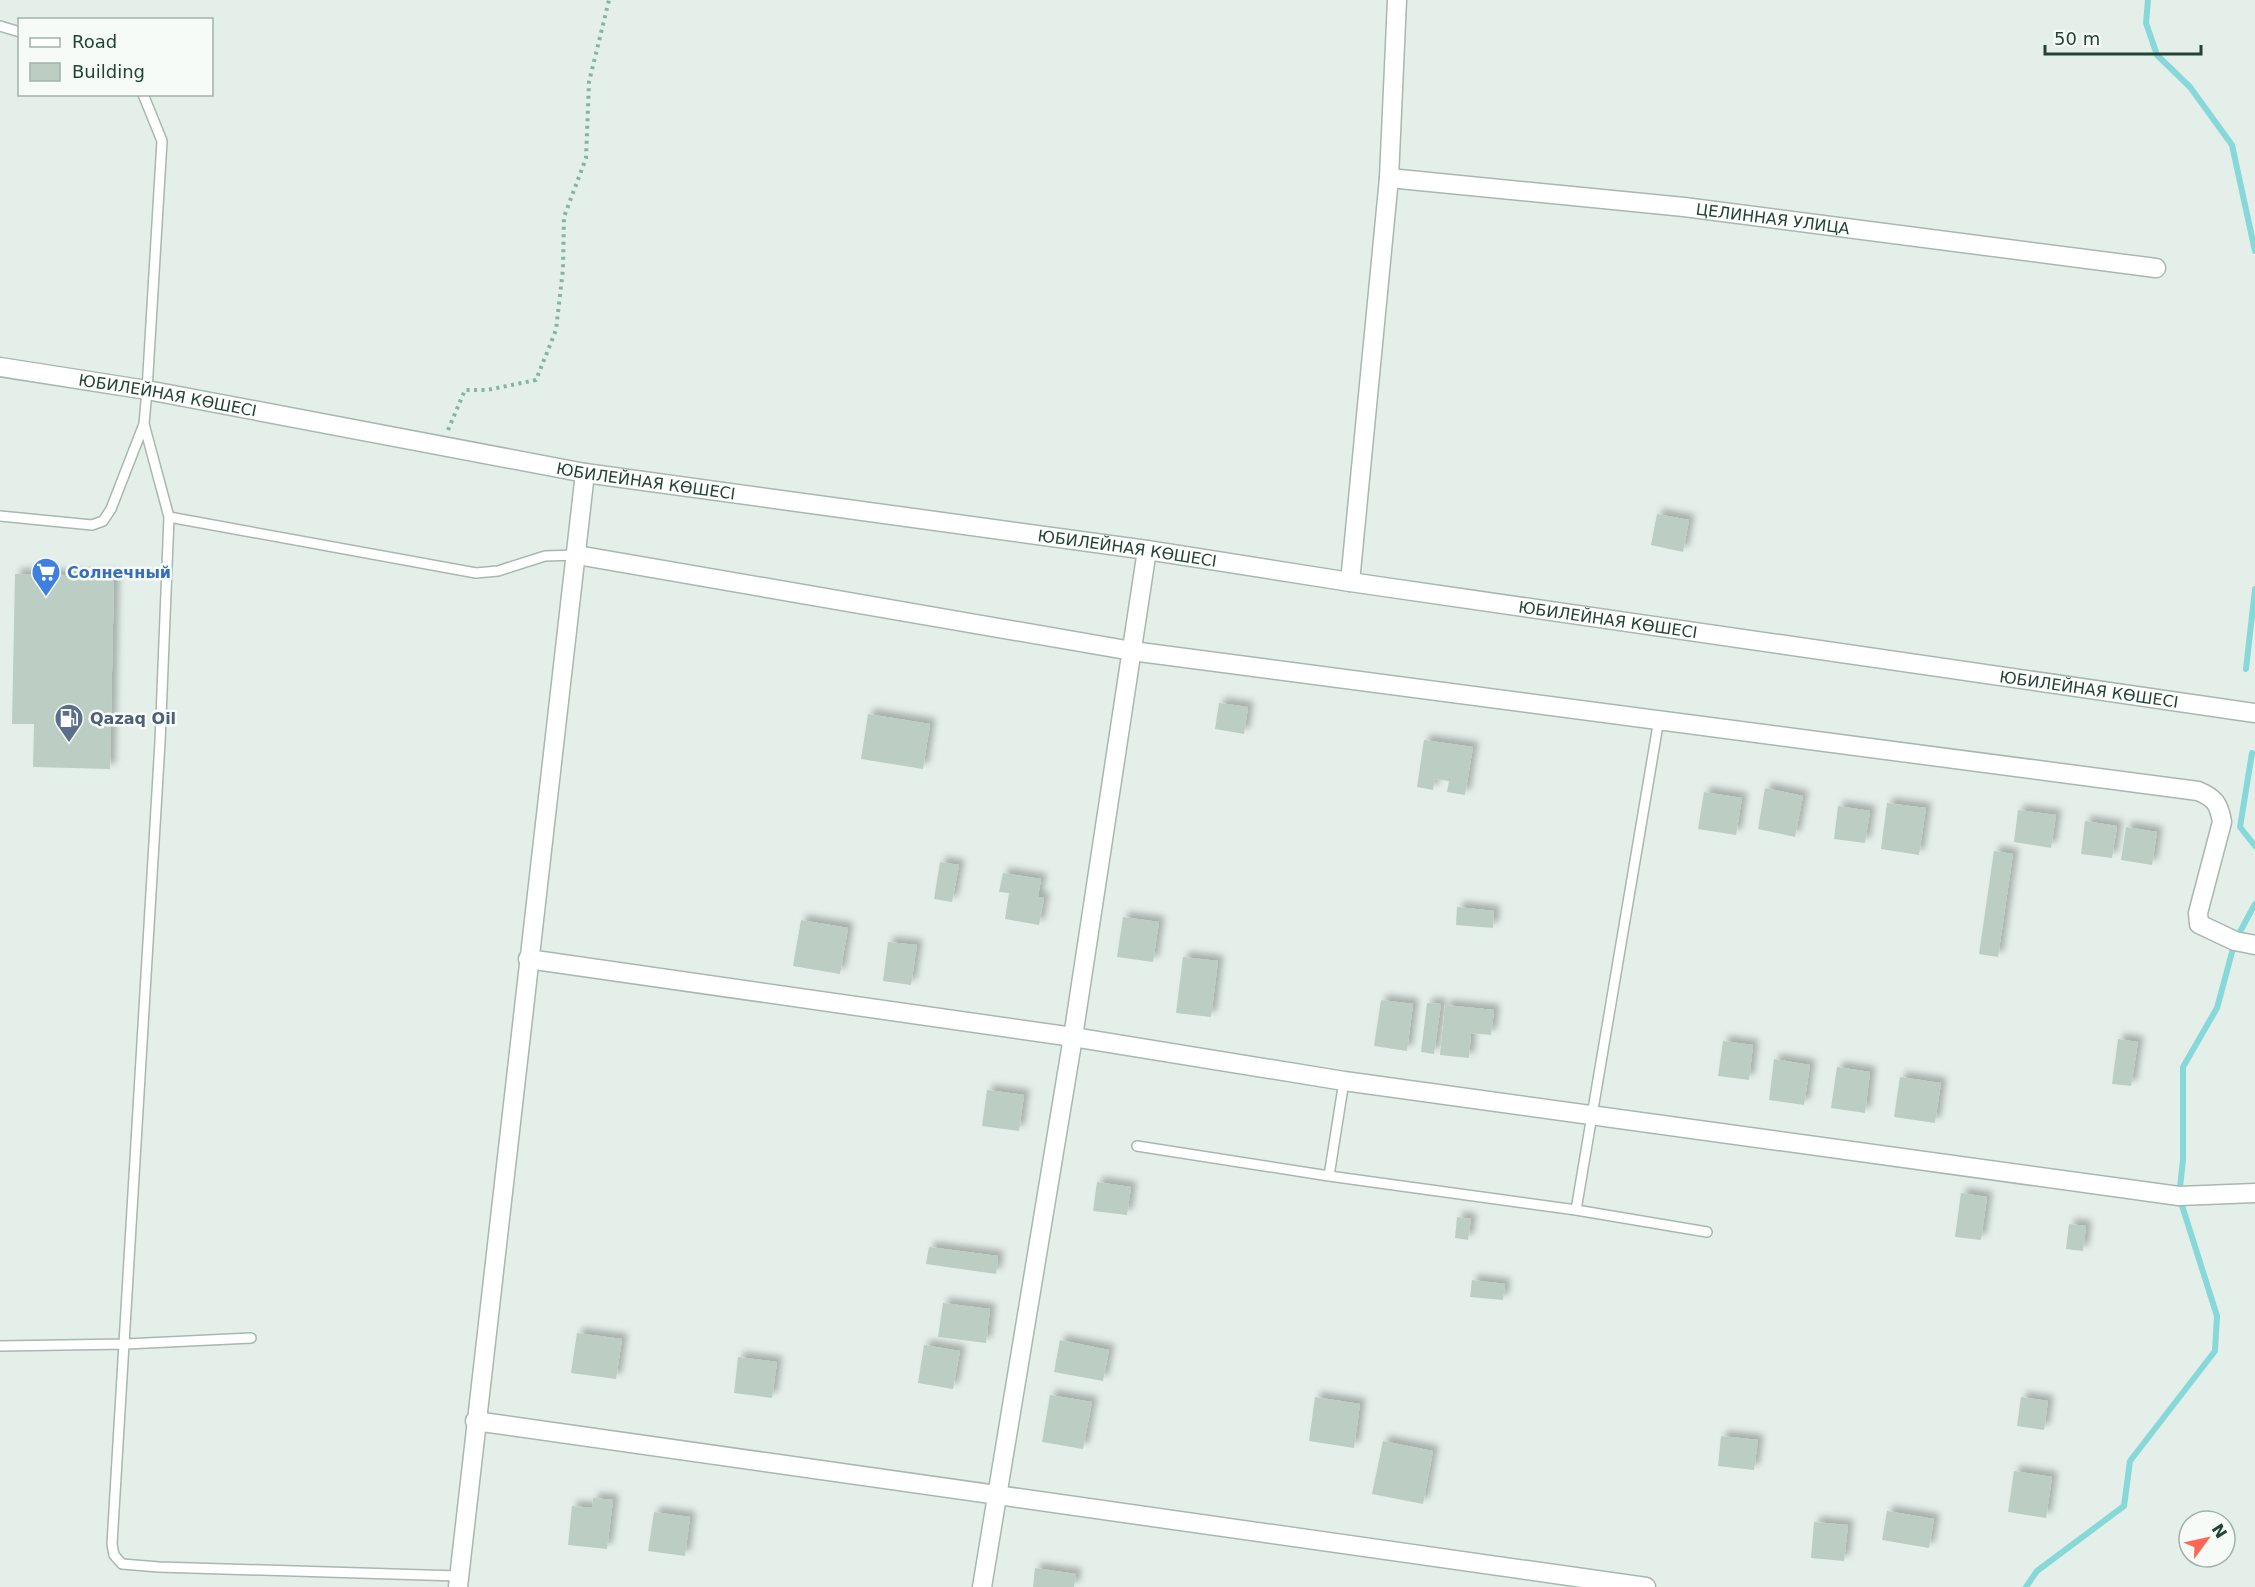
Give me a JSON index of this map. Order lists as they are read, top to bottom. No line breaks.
{"streets":{"street":["ЦЕЛИННАЯ УЛИЦА","ЮБИЛЕЙНАЯ КӨШЕСІ"]},"places":{"supermarket":["Солнечный"],"fuel station":["Qazaq Oil"]},"legend":["Road","Building"],"scale_bar":"50 m","north":"top right"}
